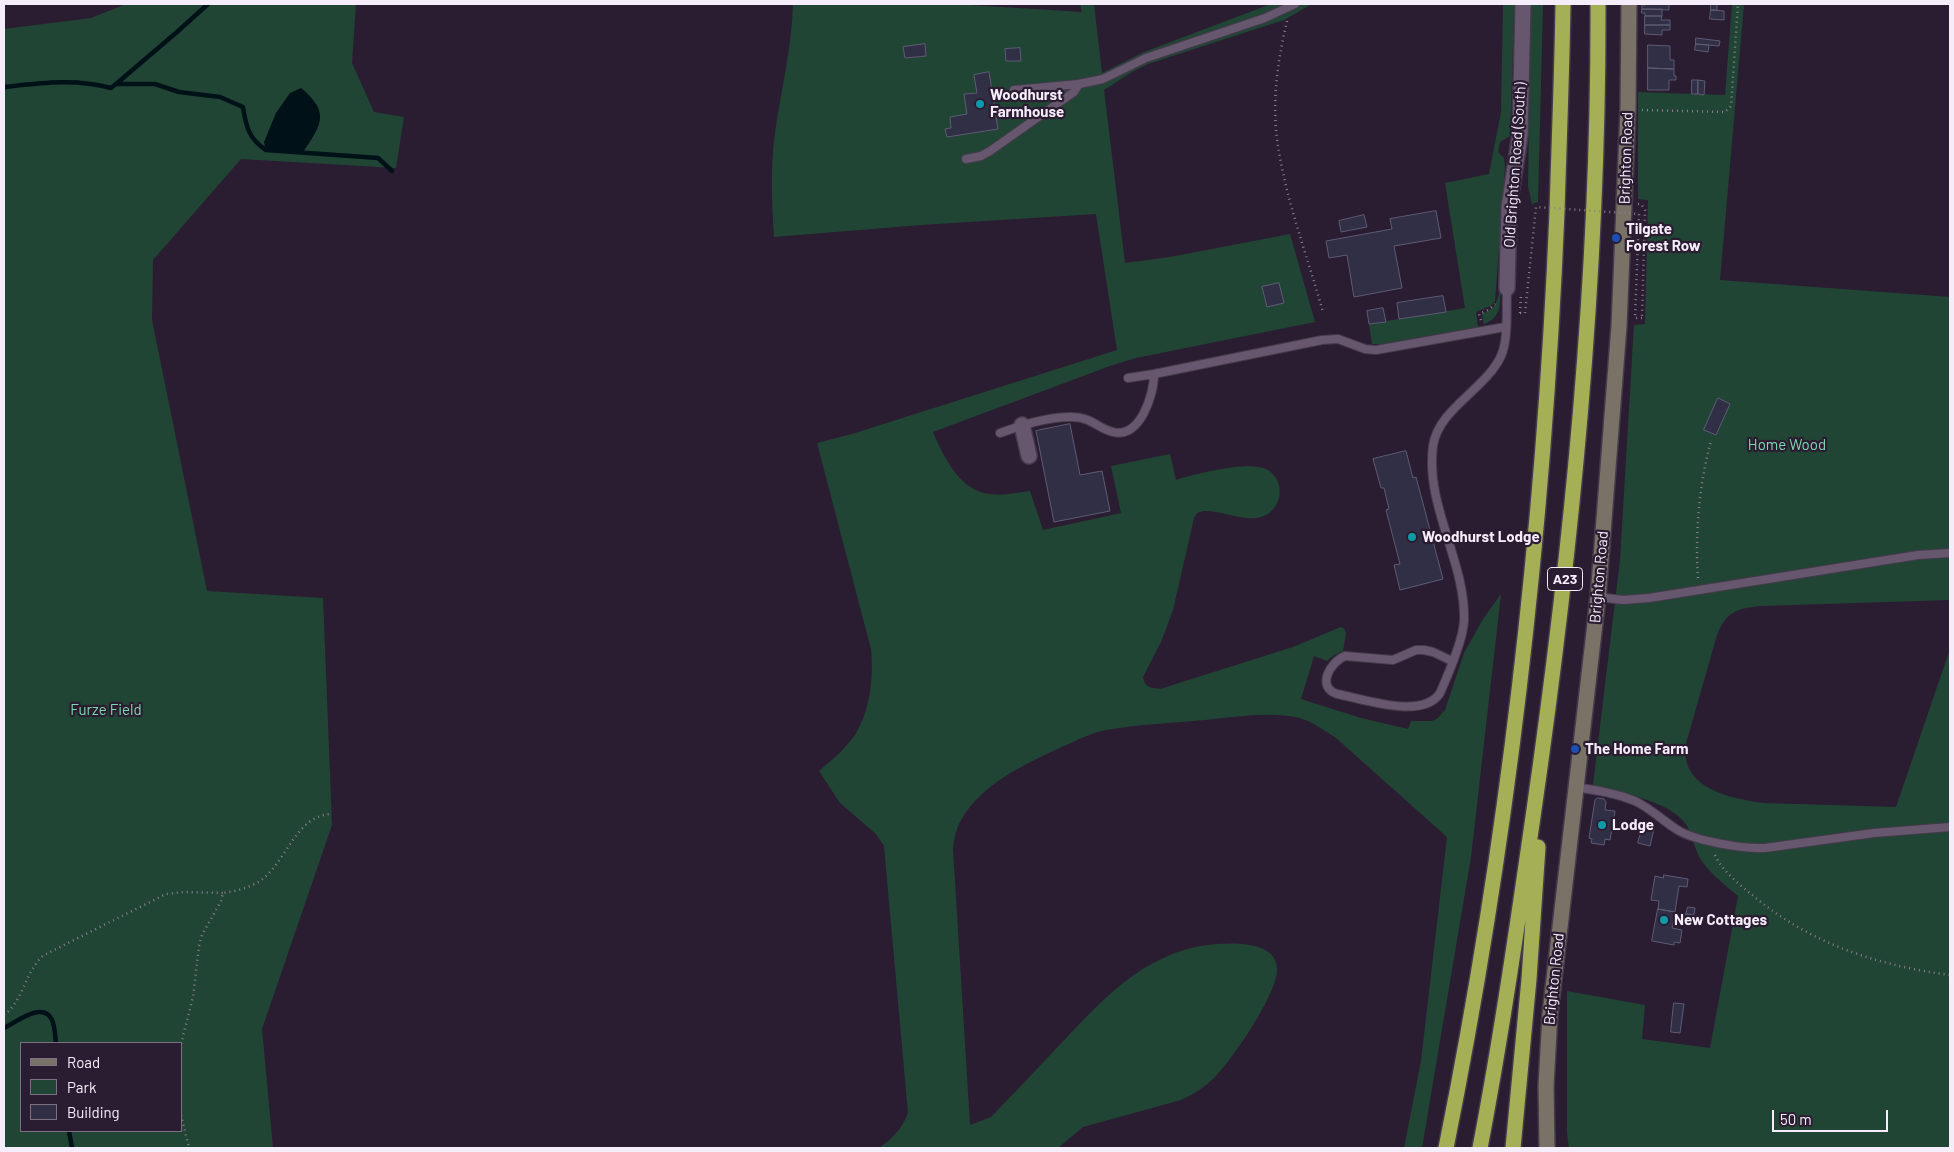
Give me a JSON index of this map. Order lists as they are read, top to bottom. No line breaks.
{"streets":{"highway":["A23"],"street":["Brighton Road","Old Brighton Road (South)"]},"parks":["Home Wood","Furze Field"],"places":["Woodhurst Farmhouse","Tilgate Forest Row","Woodhurst Lodge","The Home Farm","Lodge","New Cottages"],"legend":["Road","Park","Building"],"scale_bar":"50 m"}
